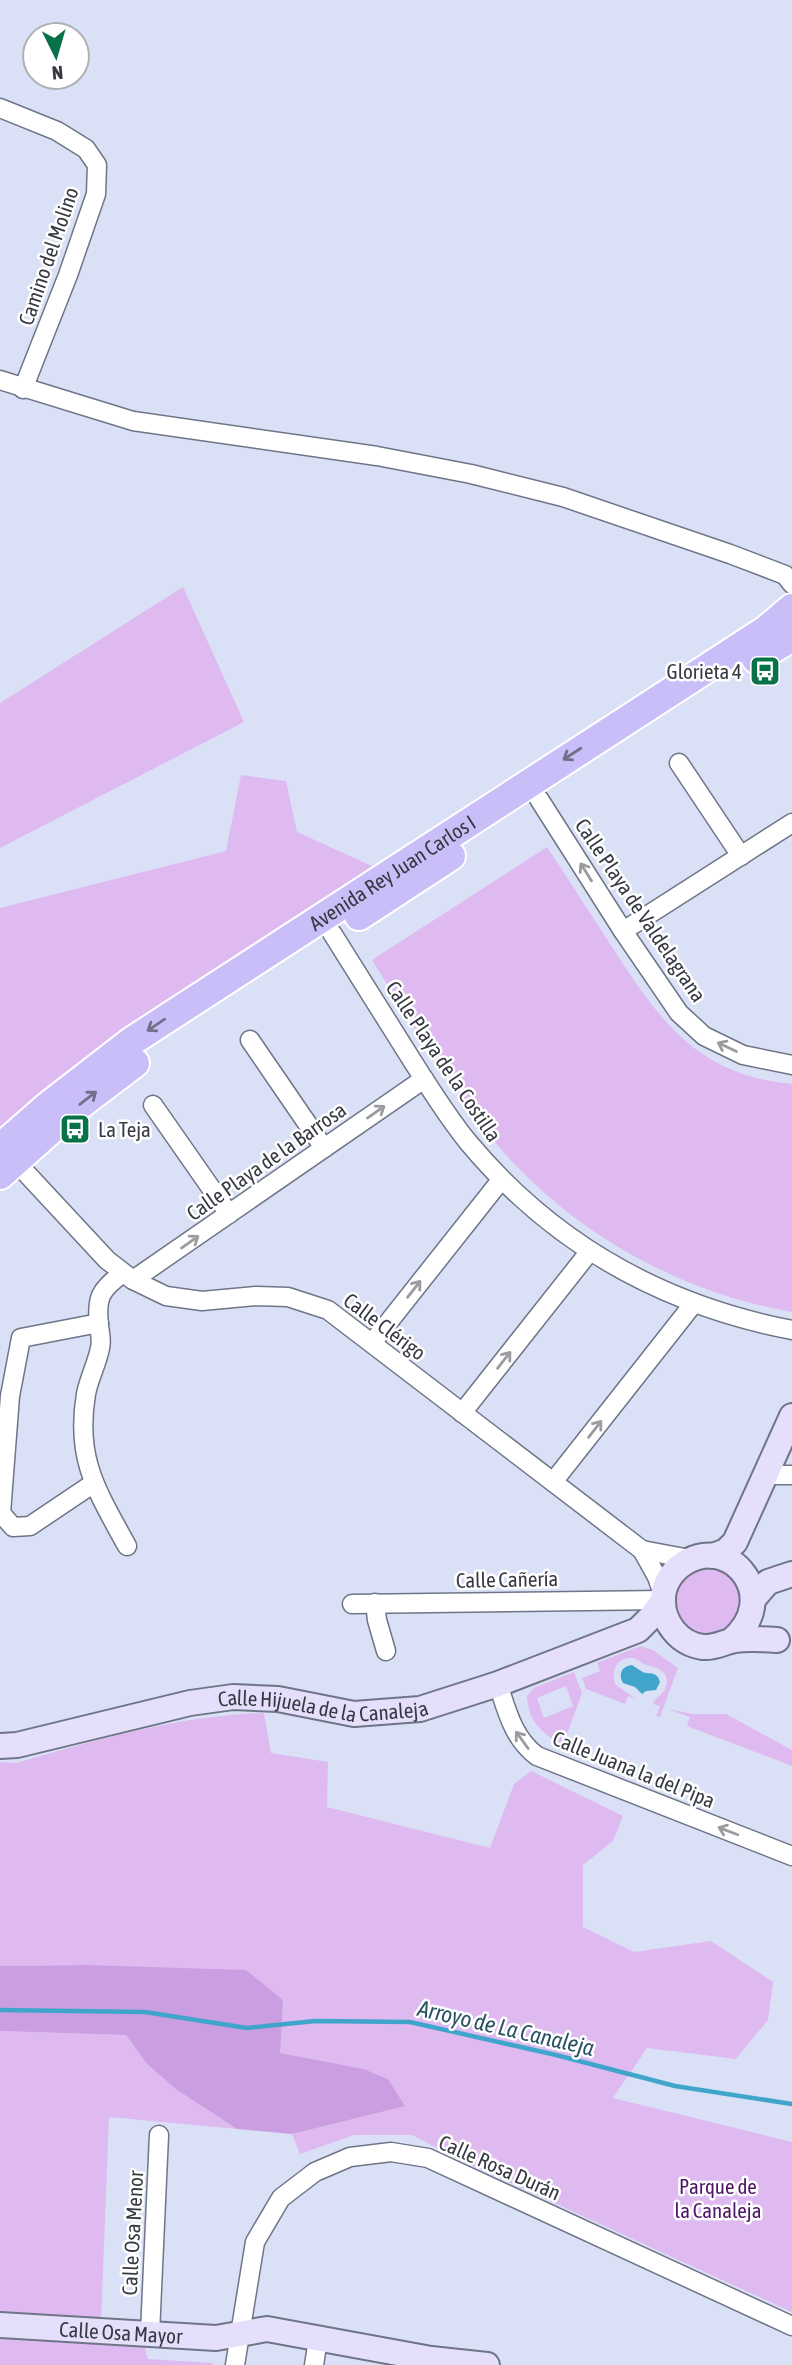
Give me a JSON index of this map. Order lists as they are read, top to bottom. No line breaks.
{"streets":{"main road":["Avenida Rey Juan Carlos I"],"street":["Camino del Molino","Calle Playa de Valdelagrana","Calle Playa de la Costilla","Calle Playa de la Barrosa","Calle Clérigo","Calle Cañería","Calle Hijuela de la Canaleja","Calle Juana la del Pipa","Calle Rosa Durán","Calle Osa Menor","Calle Osa Mayor"]},"crossings":[["Avenida Rey Juan Carlos I","Calle Playa de Valdelagrana"],["Avenida Rey Juan Carlos I","Calle Playa de la Costilla"],["Avenida Rey Juan Carlos I","Calle Clérigo"],["Calle Playa de la Costilla","Calle Playa de la Barrosa"],["Calle Playa de la Barrosa","Calle Clérigo"],["Calle Clérigo","Calle Cañería"],["Calle Clérigo","Calle Hijuela de la Canaleja"],["Calle Cañería","Calle Hijuela de la Canaleja"],["Calle Hijuela de la Canaleja","Calle Juana la del Pipa"],["Calle Rosa Durán","Calle Osa Mayor"],["Calle Osa Menor","Calle Osa Mayor"]],"one_way":["Calle Playa de Valdelagrana","Calle Juana la del Pipa"],"water":["Arroyo de La Canaleja"],"parks":["Parque de la Canaleja"],"places":{"bus stop":["Glorieta 4","La Teja"]},"north":"bottom"}
